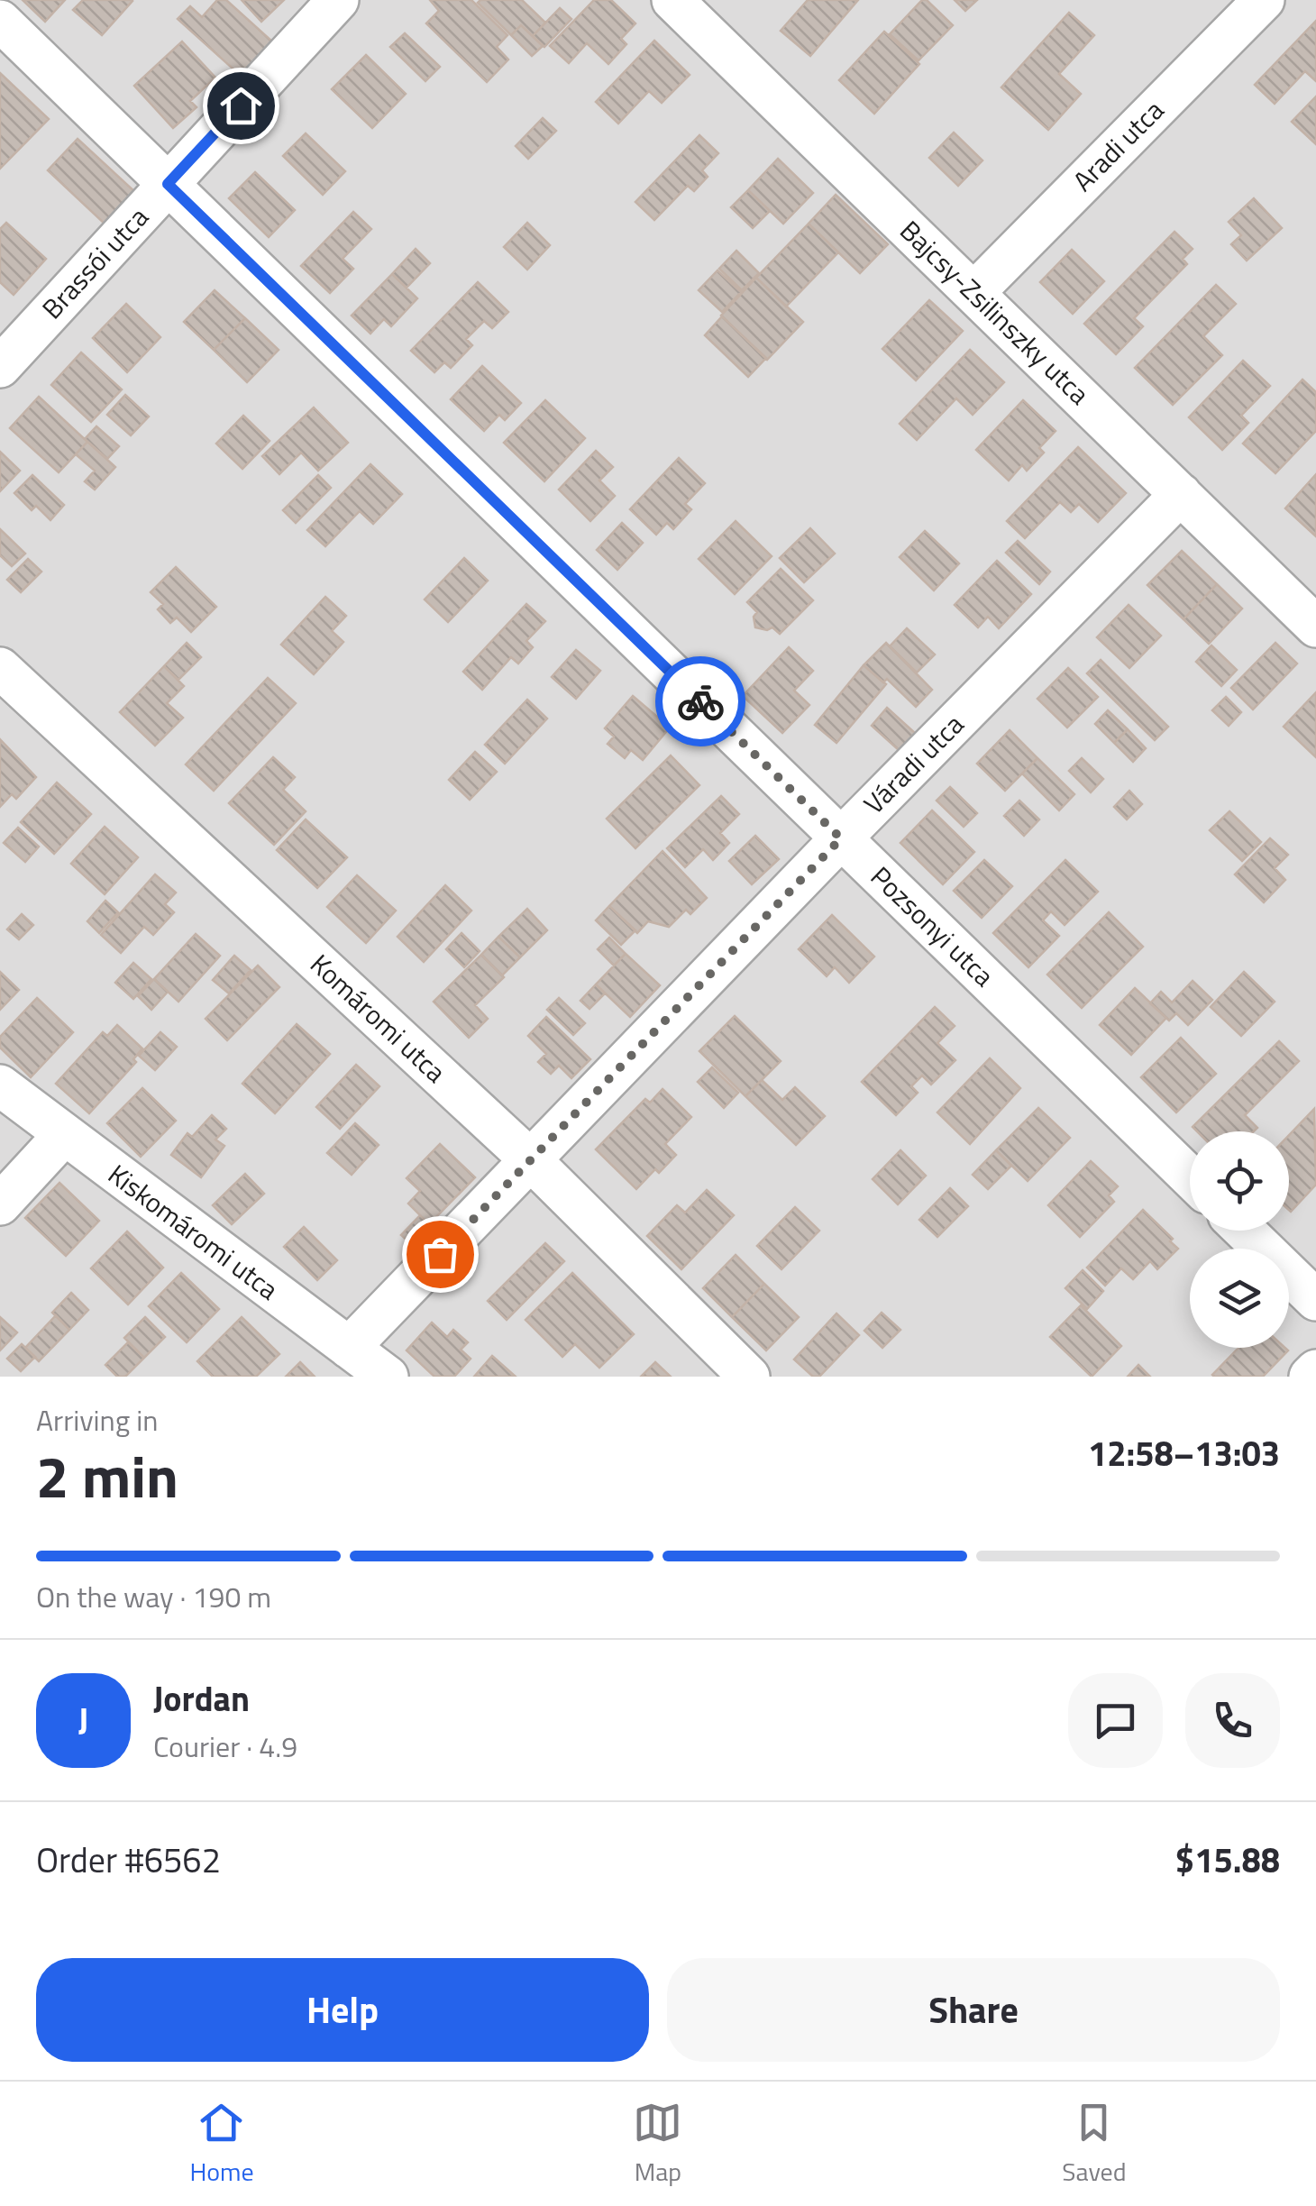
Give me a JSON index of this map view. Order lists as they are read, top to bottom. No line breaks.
{"streets":{"street":["Aradi utca","Brassói utca","Bajcsy-Zsilinszky utca","Váradi utca","Pozsonyi utca","Komáromi utca","Kiskomáromi utca"]},"crossings":[["Aradi utca","Bajcsy-Zsilinszky utca"],["Brassói utca","Pozsonyi utca"],["Bajcsy-Zsilinszky utca","Váradi utca"],["Váradi utca","Pozsonyi utca"],["Váradi utca","Komáromi utca"],["Váradi utca","Kiskomáromi utca"]],"page":{"heading":["2 min","Arriving in","12:58–13:03"],"panel":["Jordan","Courier · 4.9","Order #6562","$15.88"],"bar":"On the way · 190 m","round":"J","buttons":["Help","Share"],"tabs":["Home","Map","Saved"]}}
